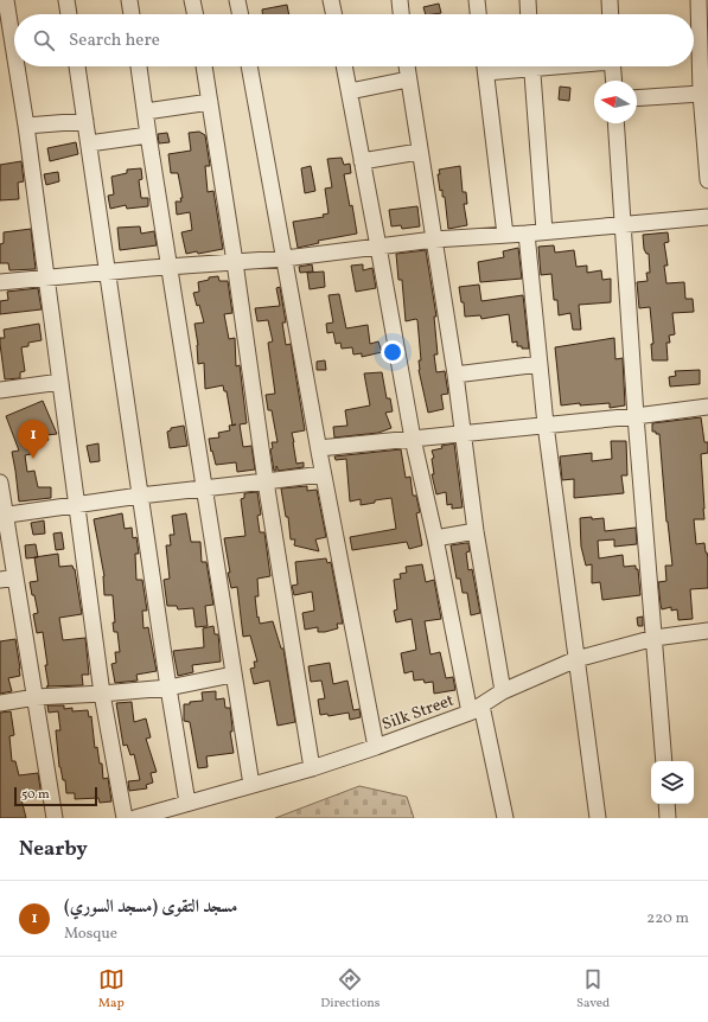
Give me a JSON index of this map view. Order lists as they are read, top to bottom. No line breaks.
{"streets":{"street":["Silk Street"]},"scale_bar":"50 m","north":"left","page":{"search":"Search here","pins":"1","scale":"50 m","heading":"Nearby","list":[{"mark":"1","name":"مسجد التقوى (مسجد السوري)","note":"Mosque","value":"220 m"}],"nav":["Map","Directions","Saved"]}}
